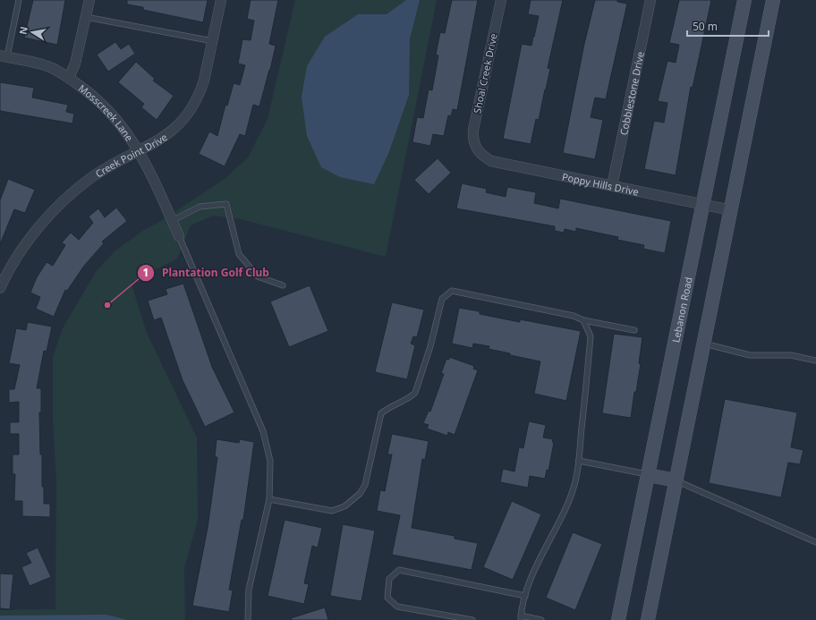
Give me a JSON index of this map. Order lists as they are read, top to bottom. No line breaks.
{"streets":{"main road":["Lebanon Road"],"street":["Shoal Creek Drive","Cobblestone Drive","Mosscreek Lane","Creek Point Drive","Poppy Hills Drive"]},"crossings":[["Shoal Creek Drive","Poppy Hills Drive"],["Cobblestone Drive","Poppy Hills Drive"],["Mosscreek Lane","Creek Point Drive"],["Poppy Hills Drive","Lebanon Road"]],"places":["Plantation Golf Club"],"scale_bar":"50 m","north":"left"}
